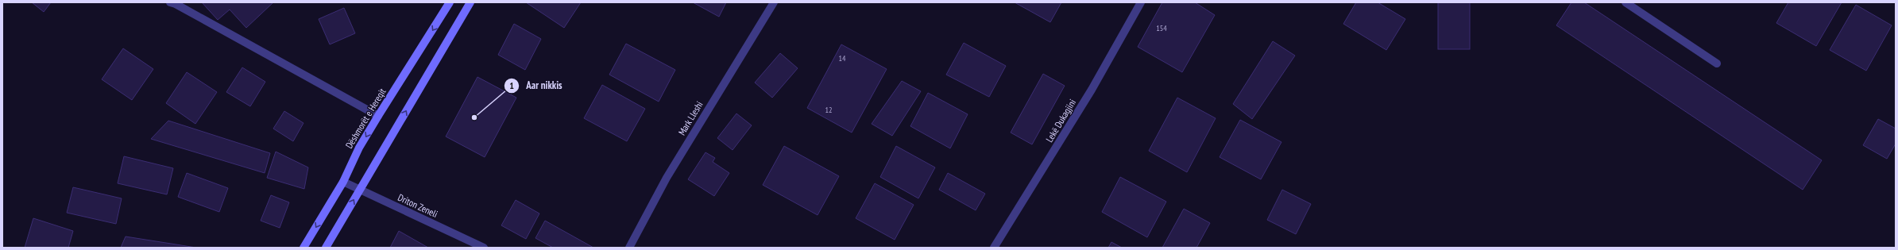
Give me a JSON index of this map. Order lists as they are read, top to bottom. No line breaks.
{"streets":{"main road":["Dëshmorët e Hereqit"],"street":["Mark Lleshi","Lekë Dukagjini","Driton Zeneli"]},"crossings":[["Dëshmorët e Hereqit","Driton Zeneli"]],"places":["Aar nikkis"],"house_numbers":["154","14","12"]}
